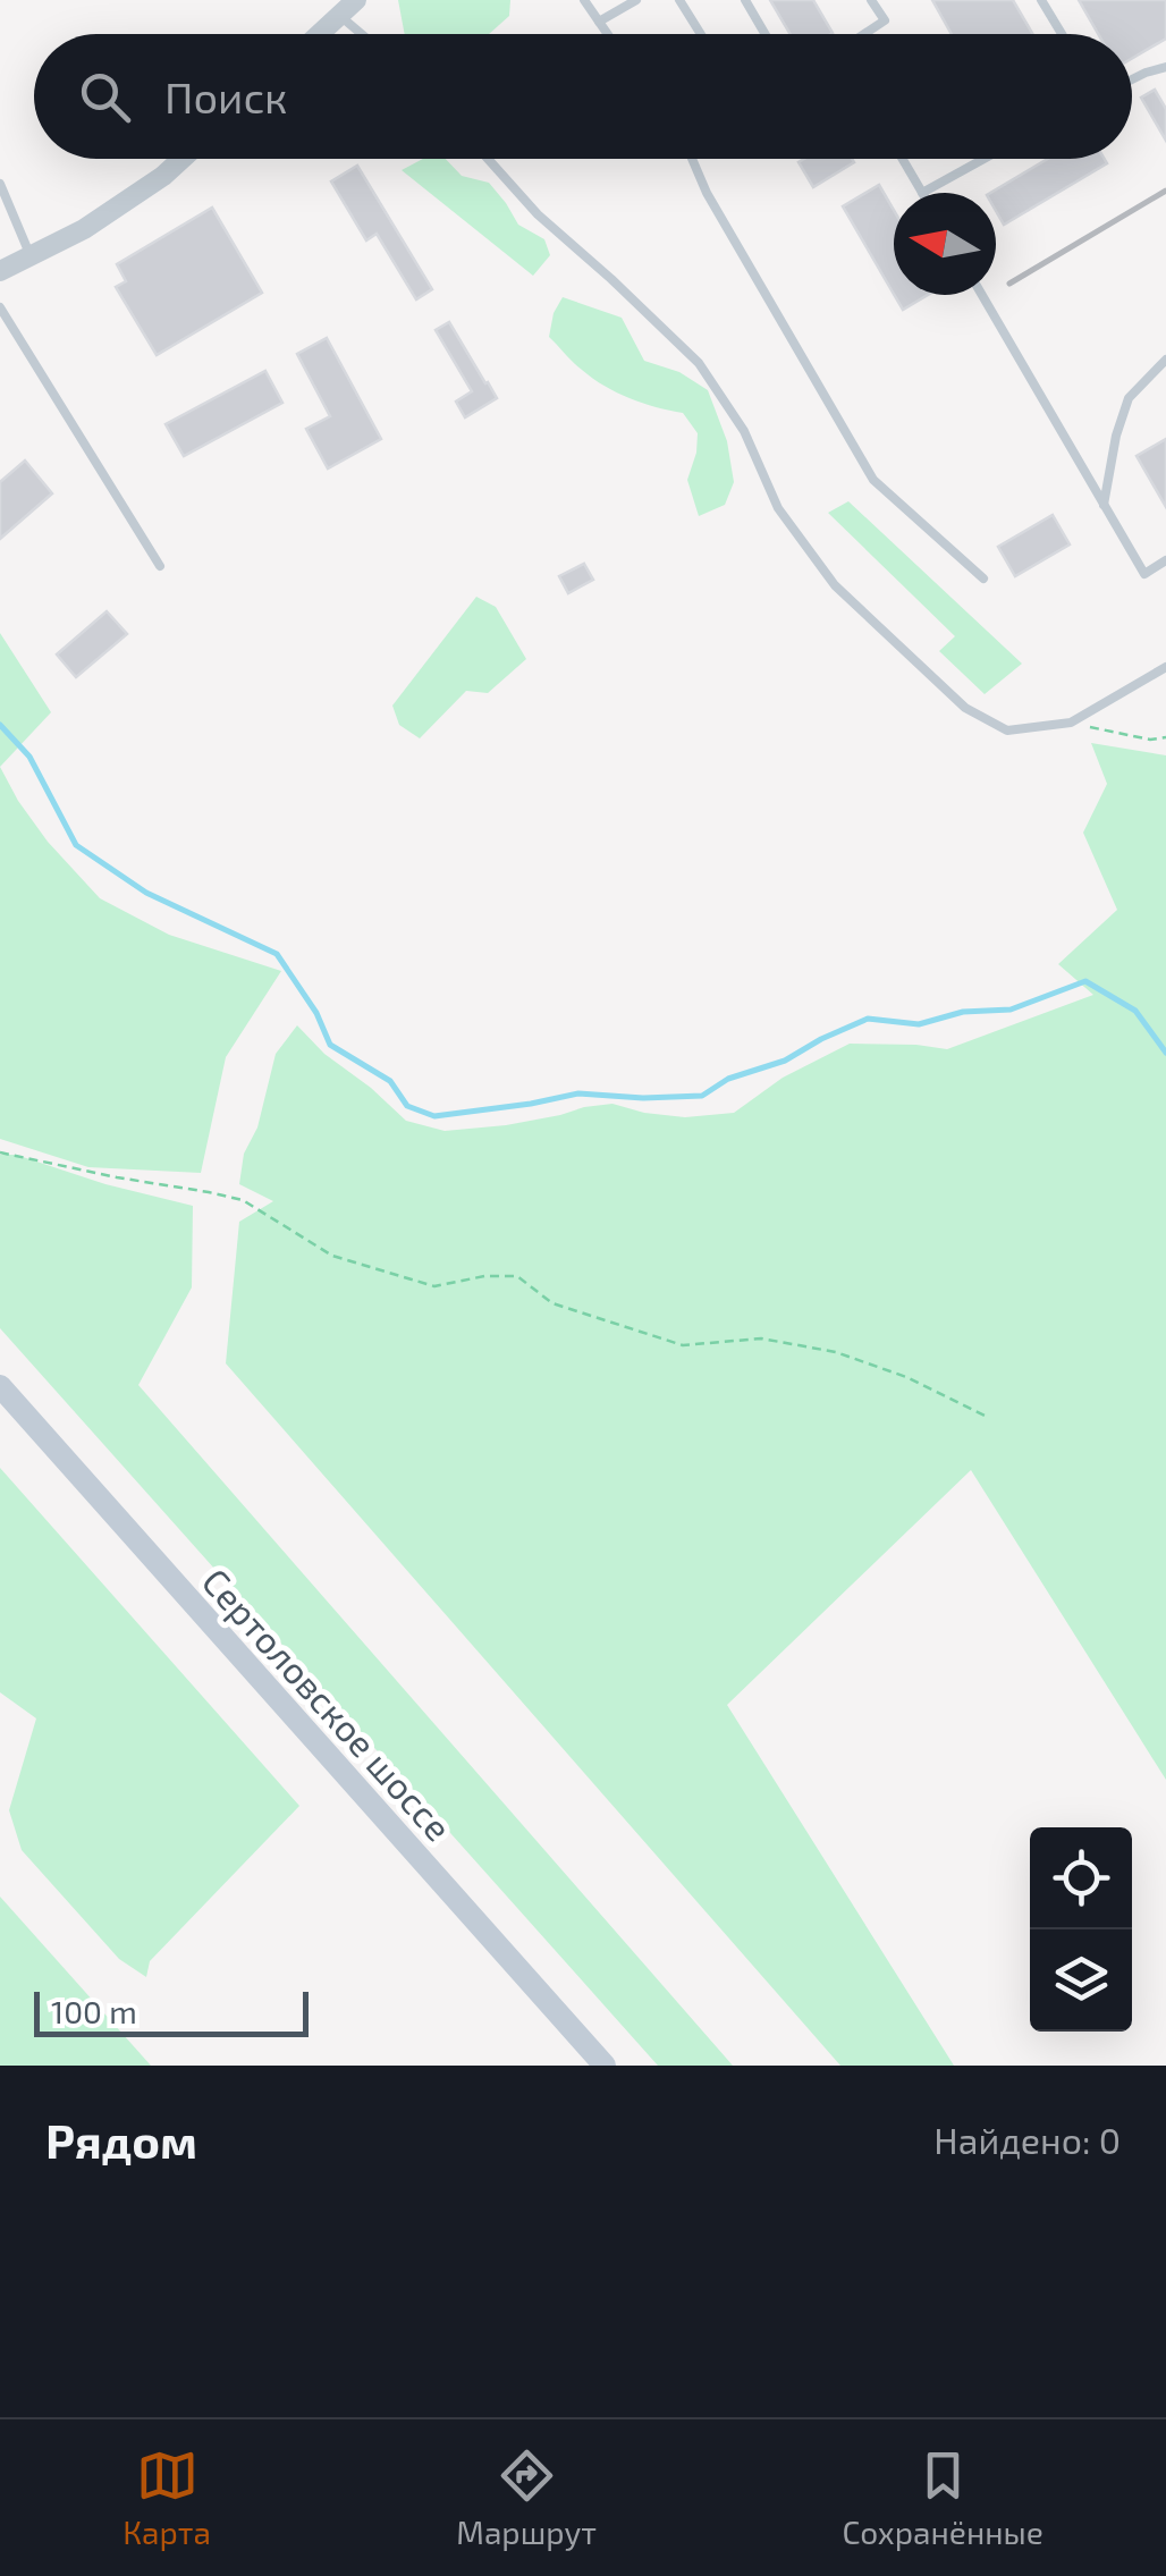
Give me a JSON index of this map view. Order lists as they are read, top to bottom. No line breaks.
{"streets":{"main road":["Сертоловское шоссе"]},"scale_bar":"100 m","north":"left","page":{"search":"Поиск","scale":"100 m","heading":["Рядом","Найдено: 0"],"nav":["Карта","Маршрут","Сохранённые"]}}
